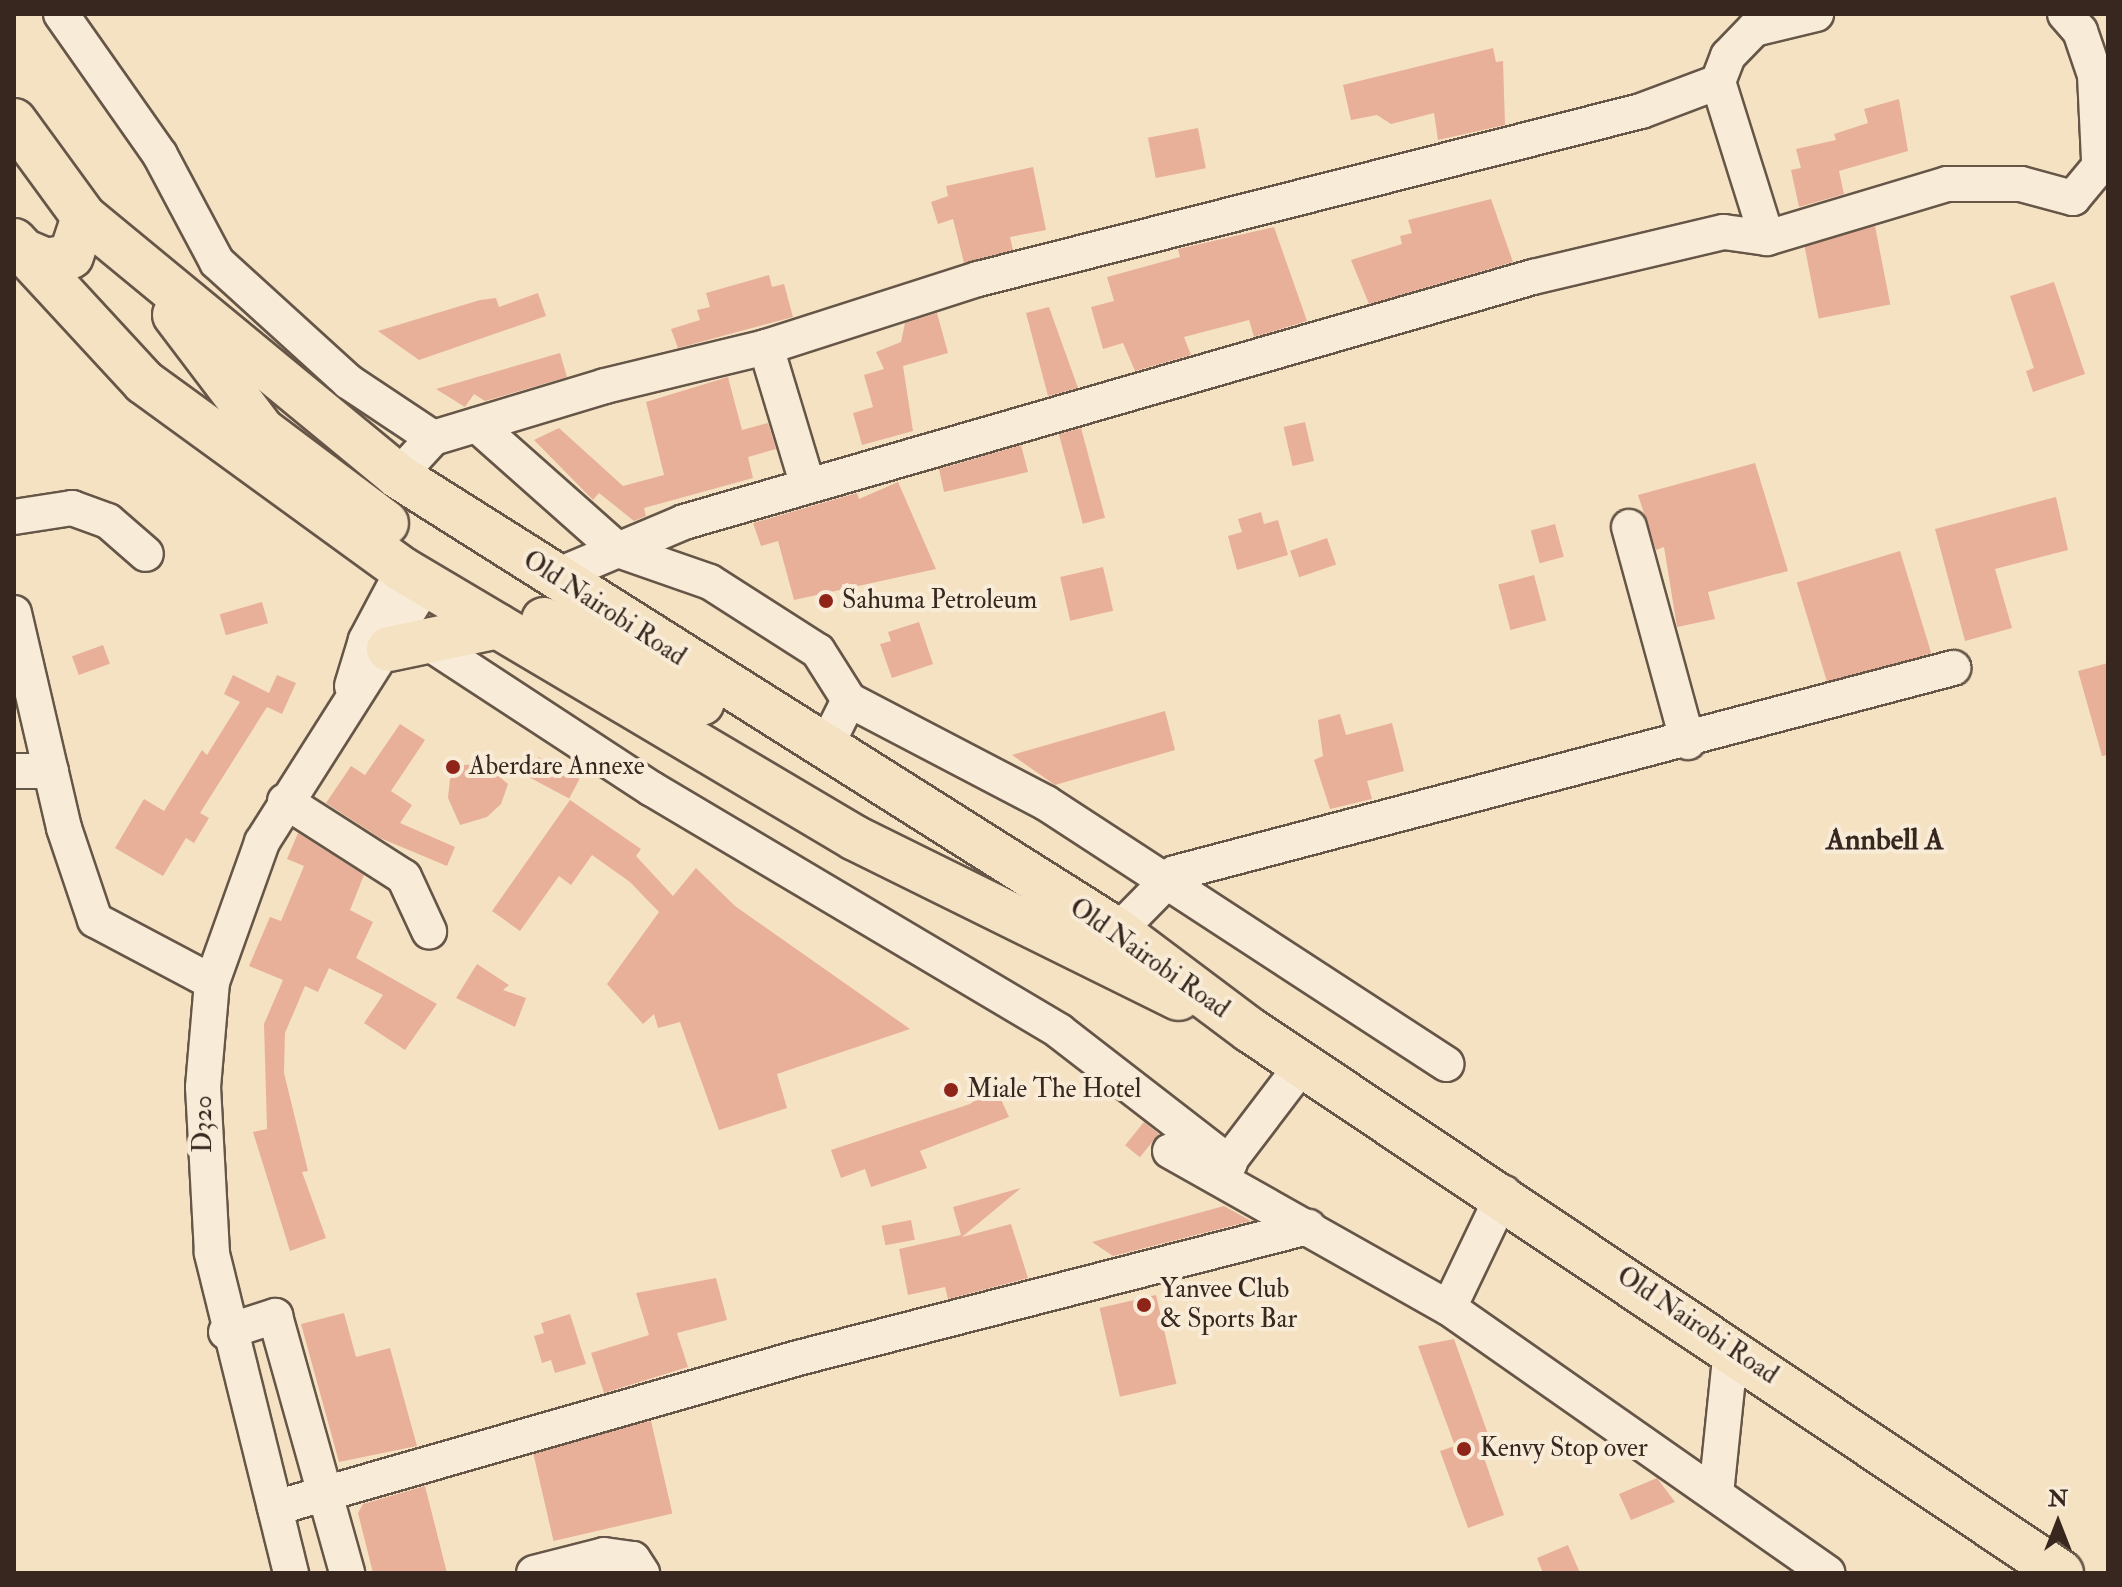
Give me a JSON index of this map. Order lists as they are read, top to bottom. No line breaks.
{"streets":{"highway":["Old Nairobi Road"],"street":["D320"]},"crossings":[["Old Nairobi Road","D320"]],"districts":["Annbell A"],"places":["Sahuma Petroleum","Aberdare Annexe","Miale The Hotel","Yanvee Club & Sports Bar","Kenvy Stop over"],"north":"top"}
